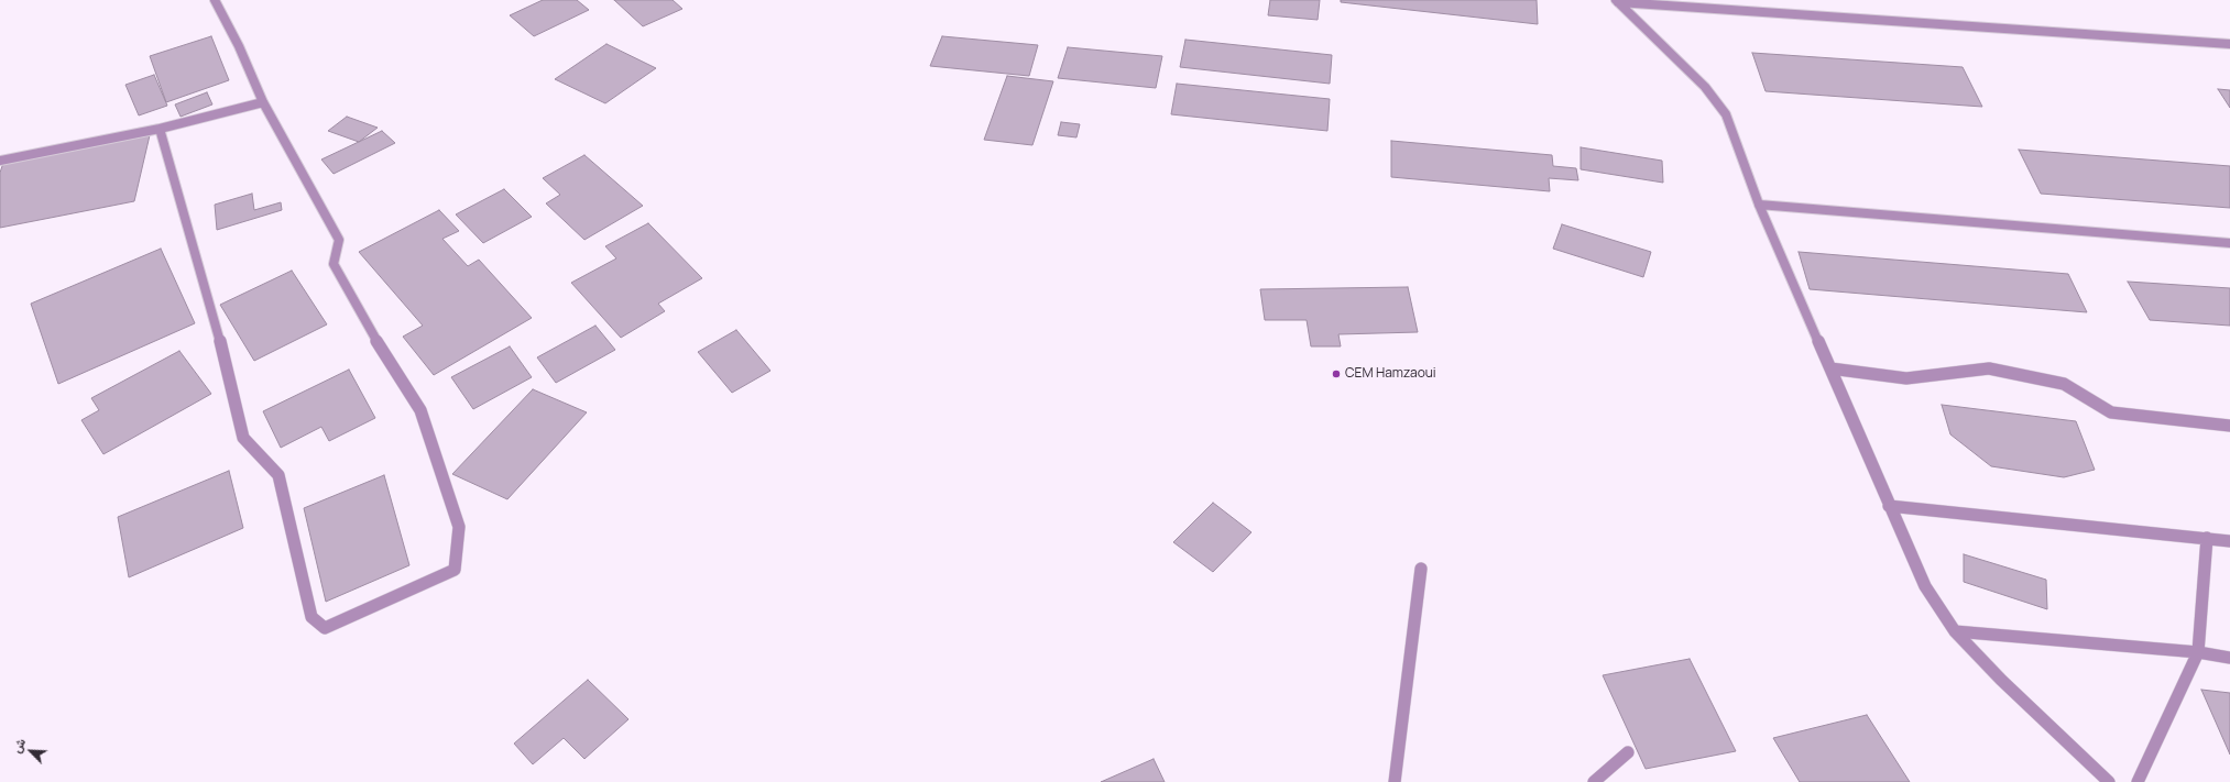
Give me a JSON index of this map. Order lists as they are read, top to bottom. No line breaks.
{"places":["CEM Hamzaoui"],"north":"top left"}
